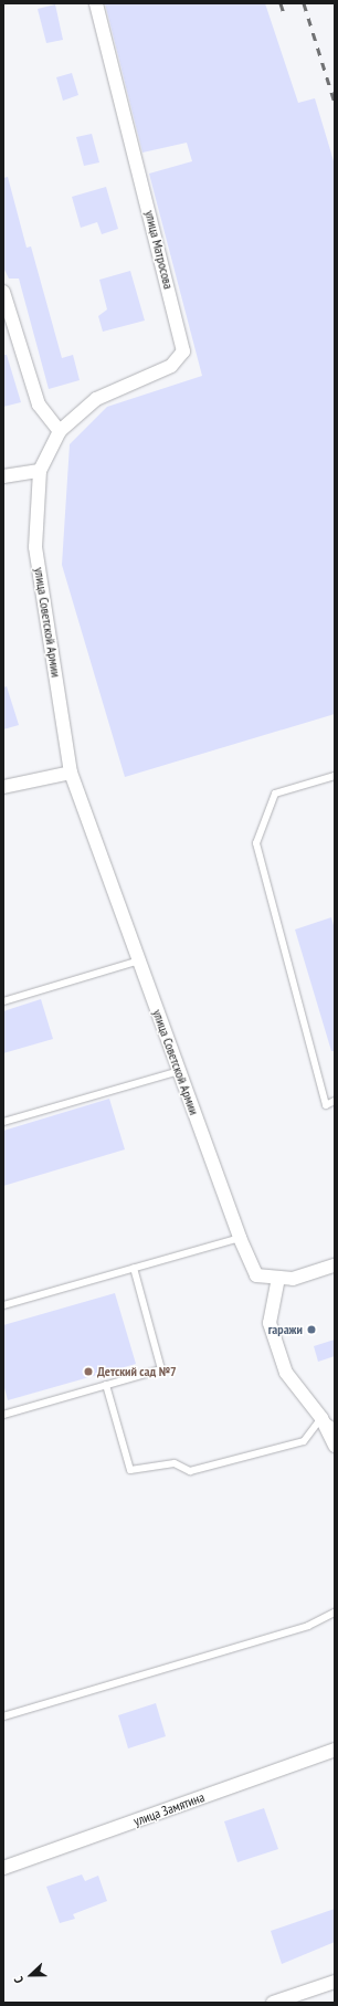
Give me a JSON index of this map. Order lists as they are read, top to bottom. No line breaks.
{"streets":{"street":["улица Матросова","улица Советской Армии","улица Замятина"]},"crossings":[["улица Матросова","улица Советской Армии"]],"places":["гаражи","Детский сад №7"],"north":"left"}
